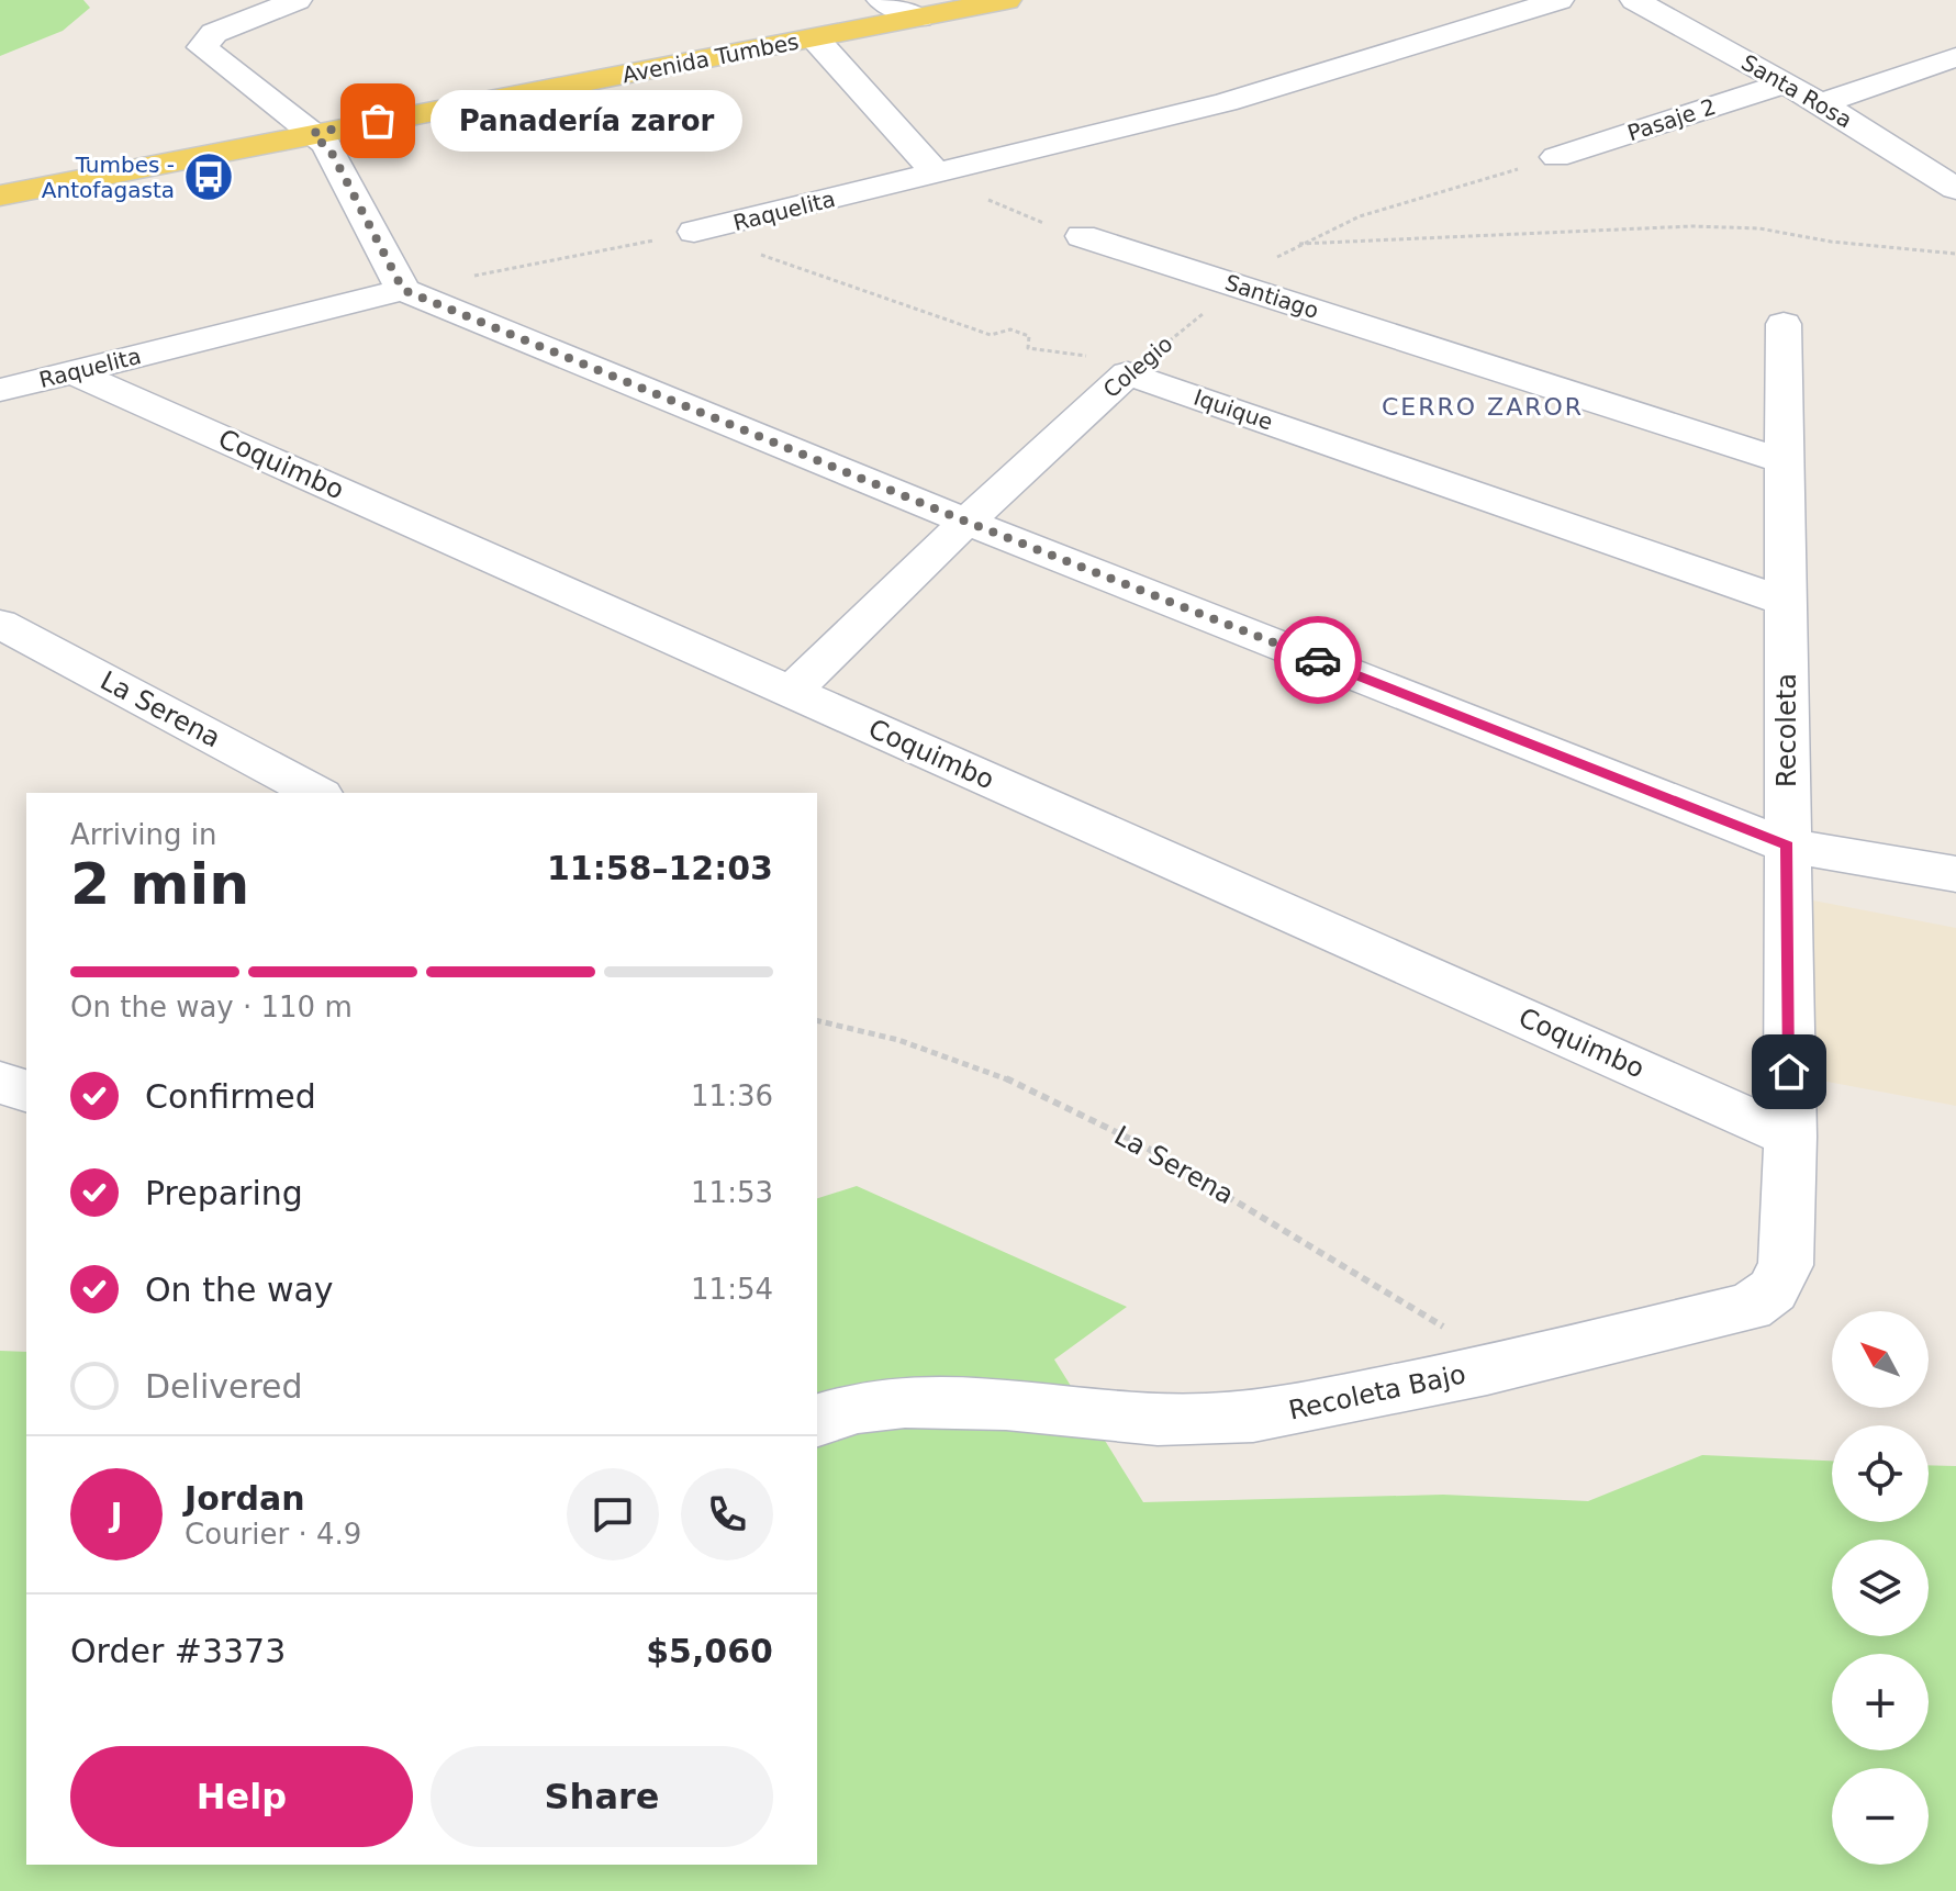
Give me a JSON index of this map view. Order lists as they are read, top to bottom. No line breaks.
{"streets":{"main road":["Avenida Tumbes"],"street":["Santa Rosa","Pasaje 2","Raquelita","Santiago","Colegio","Iquique","Coquimbo","La Serena","Recoleta","Recoleta Bajo"]},"crossings":[["Santa Rosa","Pasaje 2"],["Pasaje 2","Colegio"],["Raquelita","Coquimbo"],["Santiago","Colegio"],["Santiago","Recoleta"],["Colegio","Iquique"],["Colegio","Coquimbo"],["Iquique","Recoleta"],["Coquimbo","Recoleta"],["Coquimbo","Recoleta Bajo"],["La Serena","Recoleta Bajo"],["Recoleta","Recoleta Bajo"]],"districts":["CERRO ZAROR"],"places":{"other":["Panadería zaror"],"bus stop":["Tumbes - Antofagasta"]},"north":"top left","page":{"bubble":"Panadería zaror","heading":["2 min","Arriving in","11:58–12:03"],"panel":["Jordan","Courier · 4.9","Order #3373","$5,060"],"bar":"On the way · 110 m","list":[["Confirmed","11:36"],["Preparing","11:53"],["On the way","11:54"],"Delivered"],"map_buttons":["+","−"],"round":"J","buttons":["Help","Share"]}}
